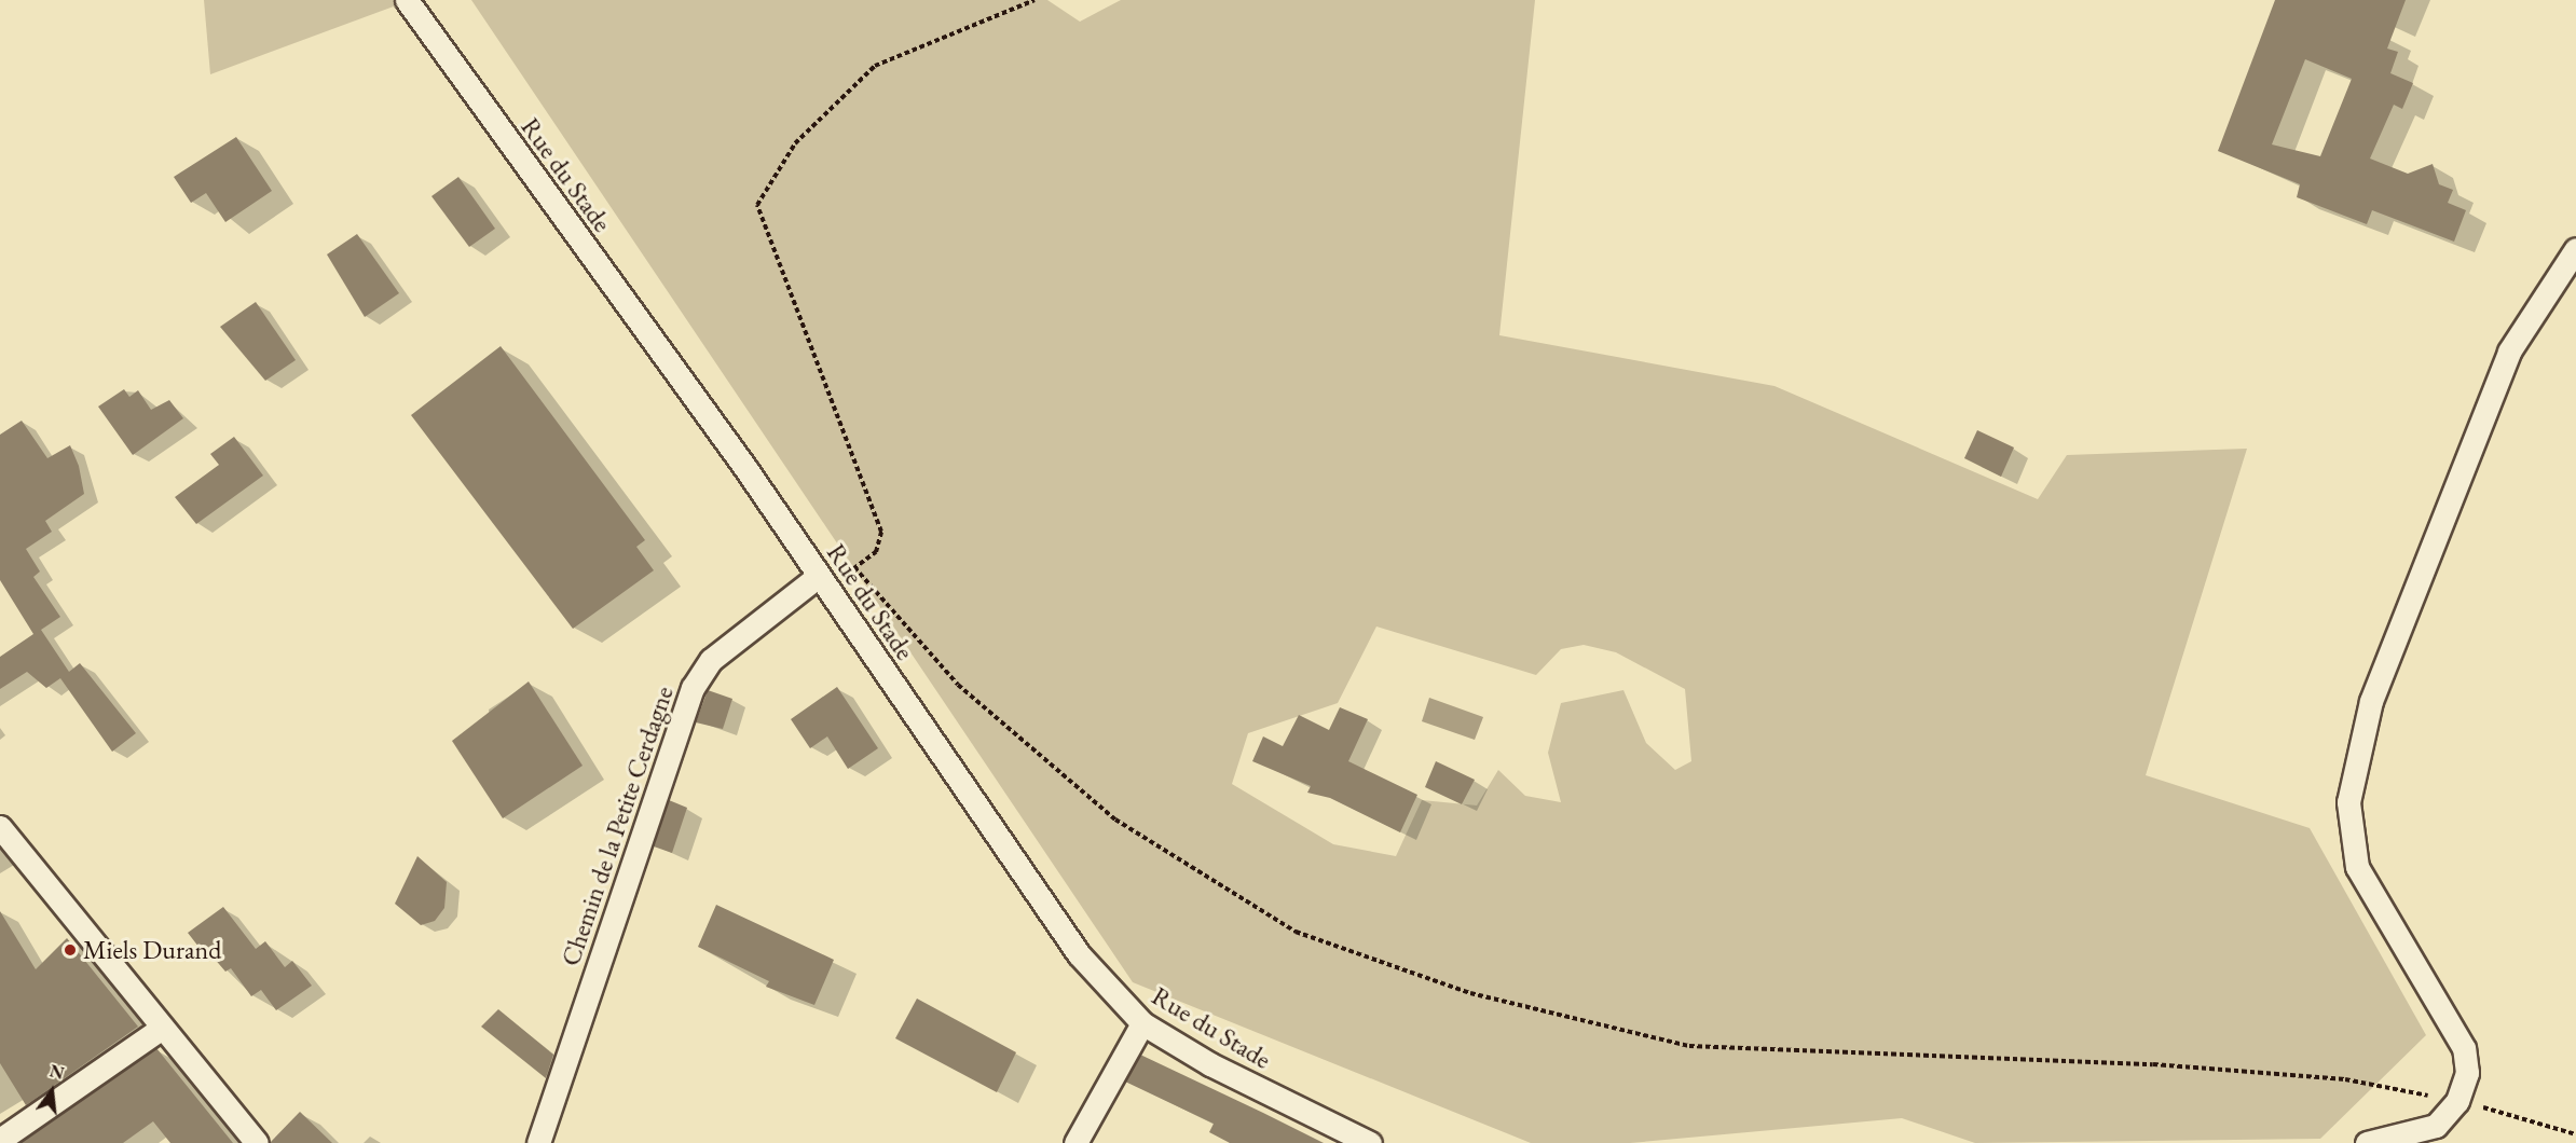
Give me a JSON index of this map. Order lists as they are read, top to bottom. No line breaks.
{"streets":{"street":["Rue du Stade","Chemin de la Petite Cerdagne"]},"crossings":[["Rue du Stade","Chemin de la Petite Cerdagne"]],"places":["Miels Durand"],"north":"top"}
